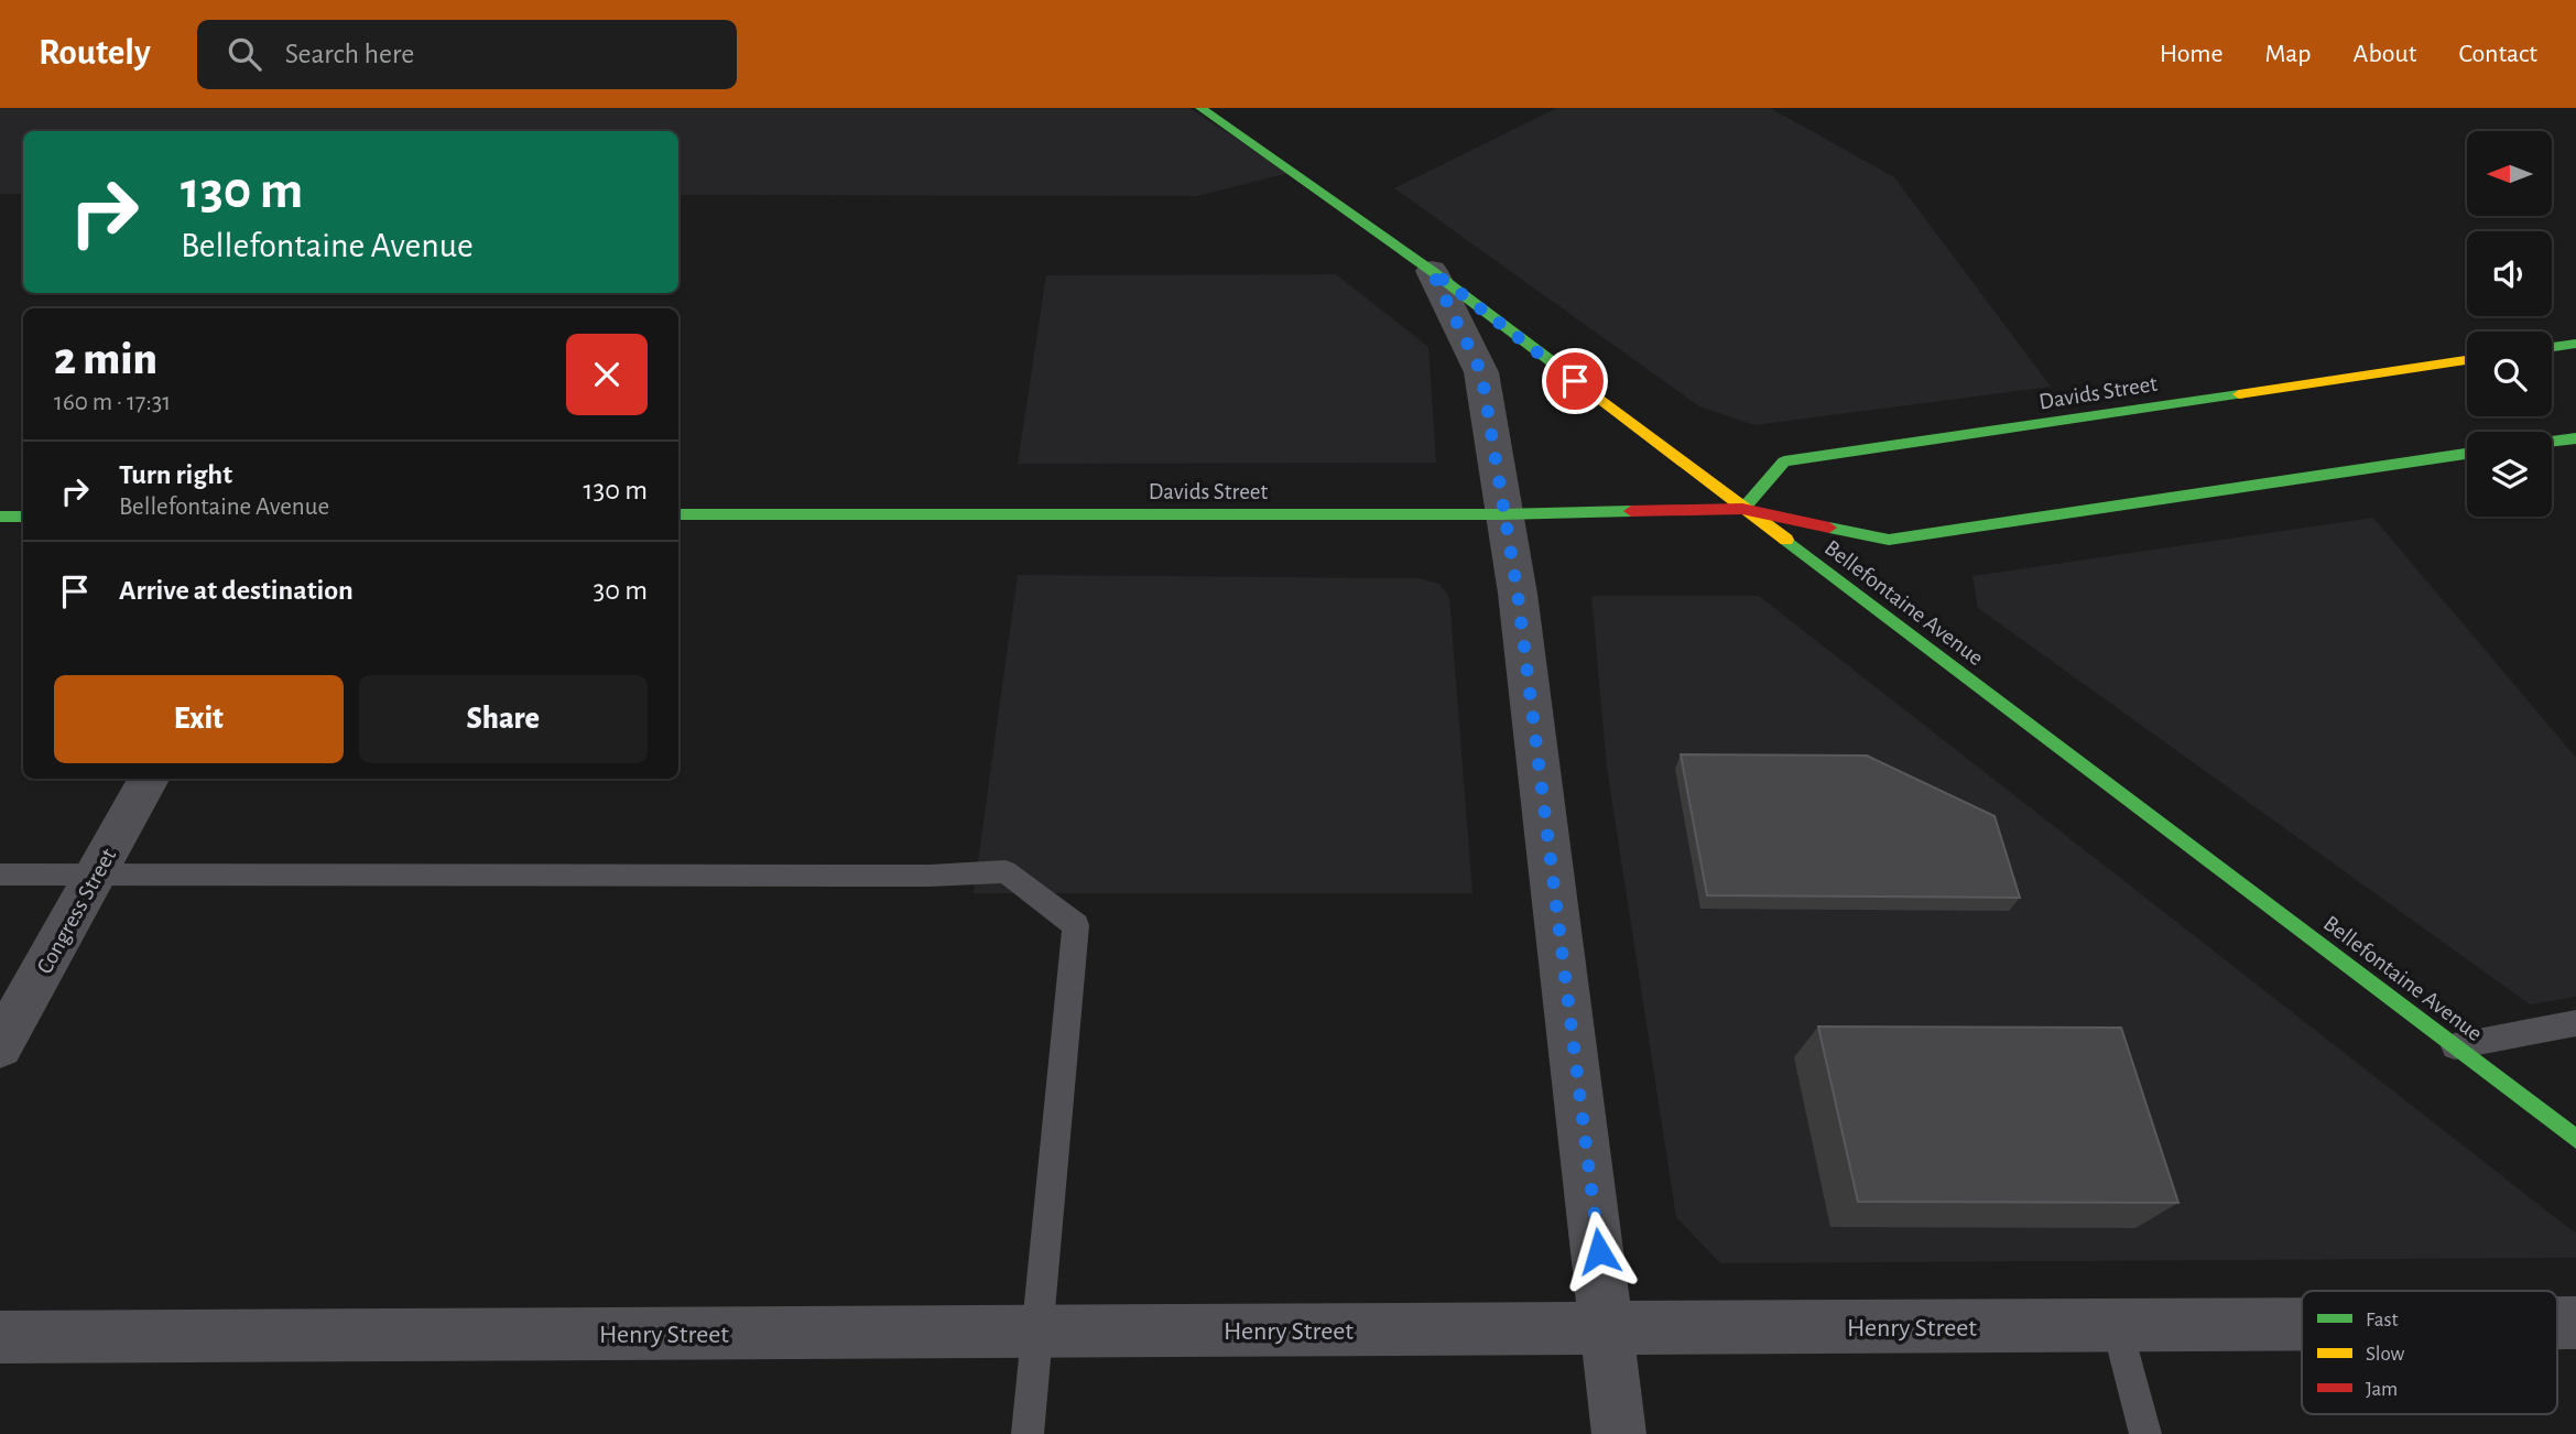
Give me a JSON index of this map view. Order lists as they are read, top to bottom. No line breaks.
{"streets":{"street":["Davids Street","Bellefontaine Avenue","Congress Street","Henry Street"]},"crossings":[["Davids Street","Bellefontaine Avenue"]],"legend":["Fast","Slow","Jam"],"north":"left","page":{"header":"Routely","search":"Search here","nav":["Home","Map","About","Contact"],"turn":["130 m","Bellefontaine Avenue"],"heading":["2 min","160 m · 17:31"],"list":[{"name":"Turn right","note":"Bellefontaine Avenue","value":"130 m"},{"name":"Arrive at destination","value":"30 m"}],"buttons":["Exit","Share"]}}
